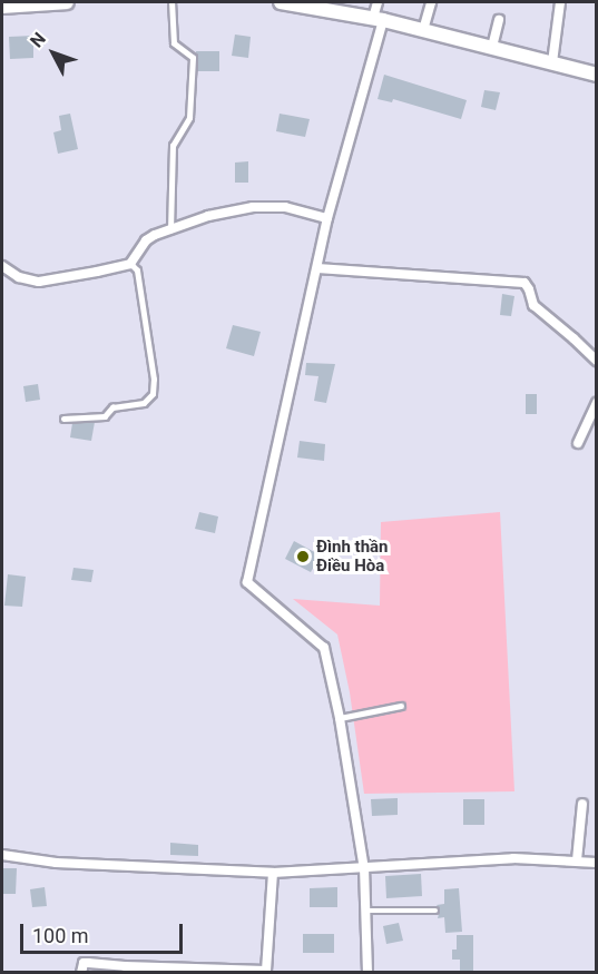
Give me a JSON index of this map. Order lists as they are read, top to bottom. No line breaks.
{"places":["Đình thần Điều Hòa"],"scale_bar":"100 m","north":"top left"}
